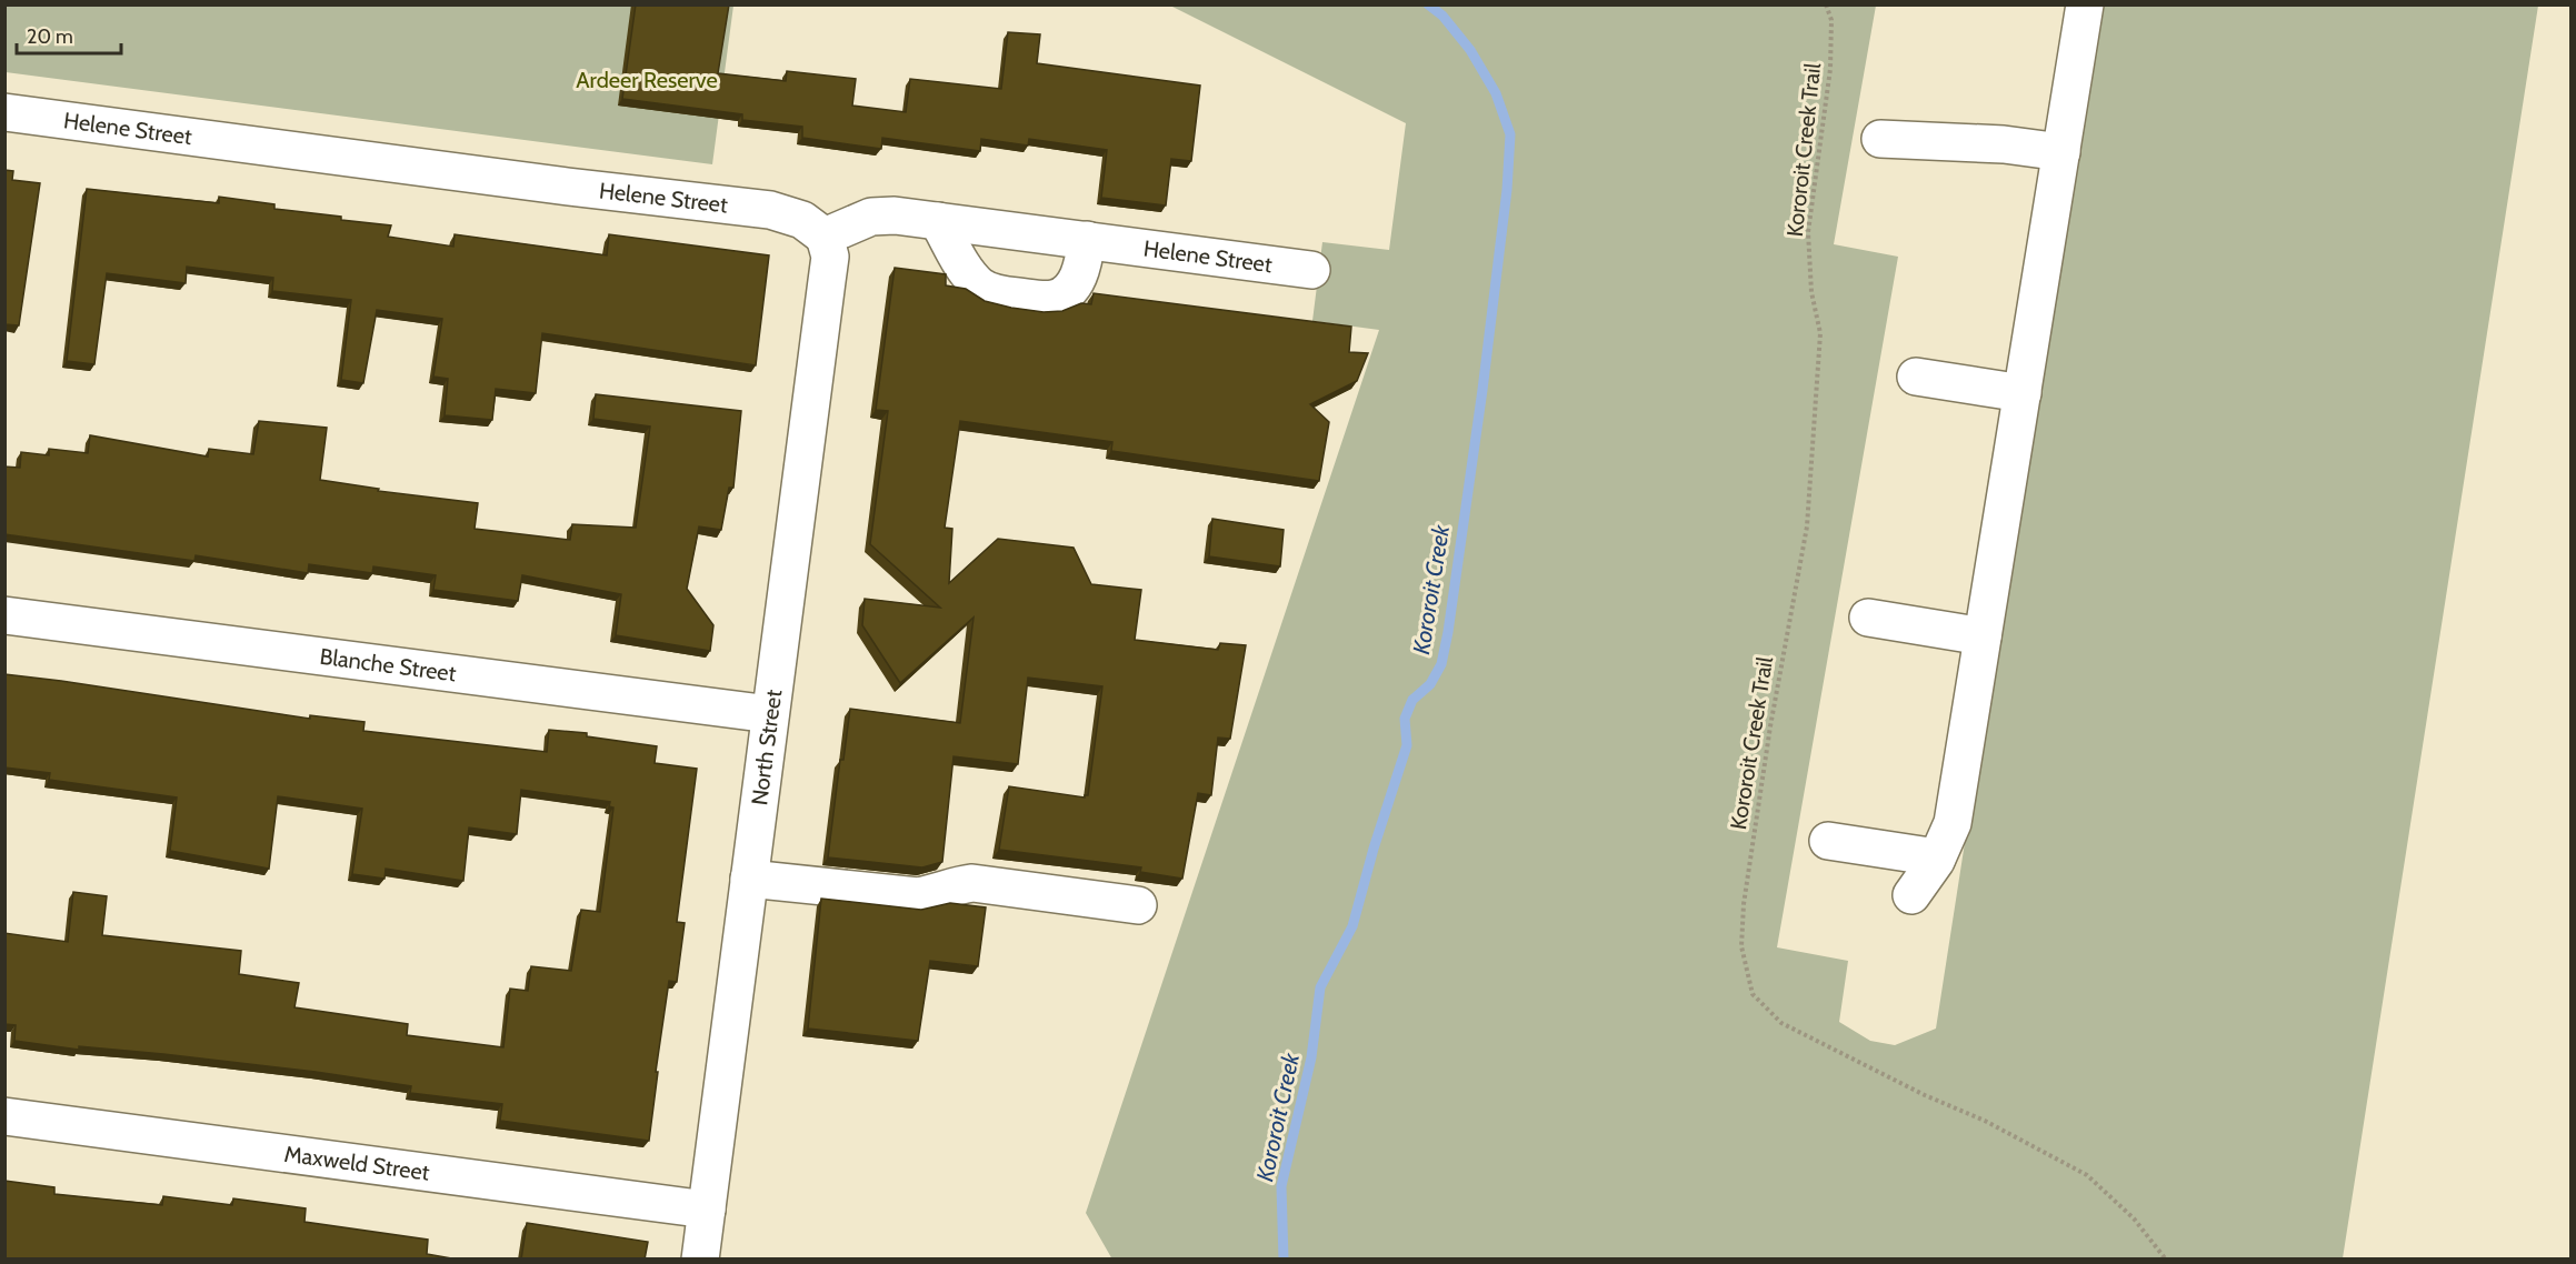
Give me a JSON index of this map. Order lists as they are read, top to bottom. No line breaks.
{"streets":{"street":["Helene Street","Blanche Street","North Street","Maxweld Street"],"path":["Kororoit Creek Trail"]},"crossings":[["Helene Street","North Street"],["Blanche Street","North Street"],["North Street","Maxweld Street"]],"water":["Kororoit Creek"],"parks":["Ardeer Reserve"],"scale_bar":"20 m"}
